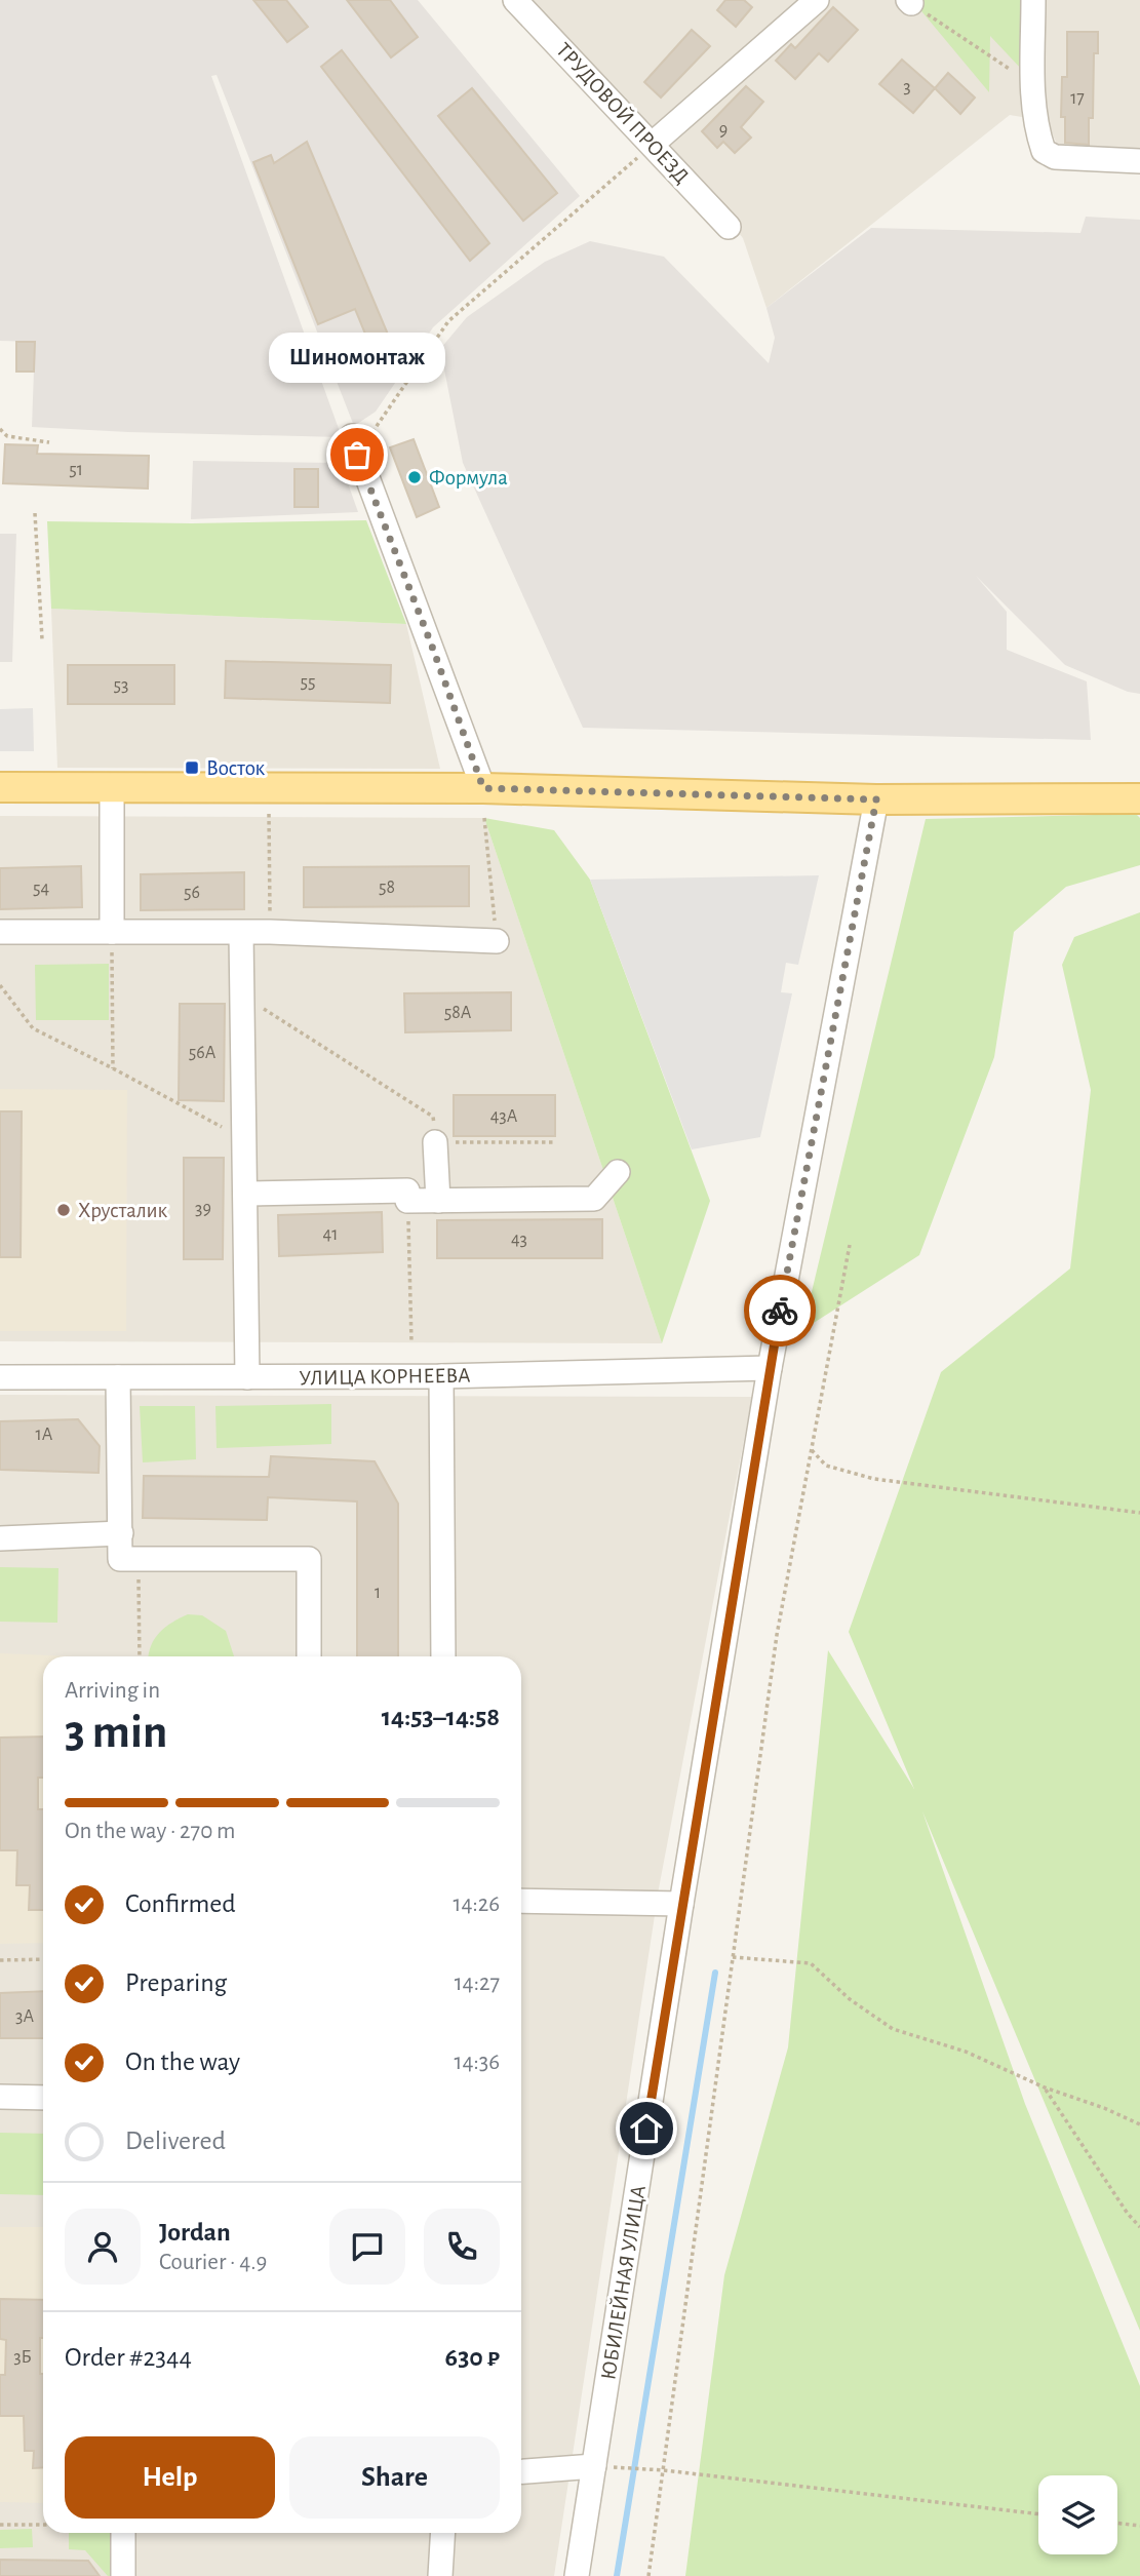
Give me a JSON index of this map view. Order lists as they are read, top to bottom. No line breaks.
{"streets":{"street":["ТРУДОВОЙ ПРОЕЗД","УЛИЦА КОРНЕЕВА","ЮБИЛЕЙНАЯ УЛИЦА"]},"crossings":[["УЛИЦА КОРНЕЕВА","ЮБИЛЕЙНАЯ УЛИЦА"]],"places":{"other":["Шиномонтаж","Формула","Хрусталик"],"transit":["Восток"]},"house_numbers":["3","17","9","51","55","53","58","54","56","58А","56А","43А","39","41","43","1А","1","3А","3Б"],"page":{"bubble":"Шиномонтаж","heading":["3 min","Arriving in","14:53–14:58"],"panel":["Jordan","Courier · 4.9","Order #2344","630 ₽"],"bar":"On the way · 270 m","list":[["Confirmed","14:26"],["Preparing","14:27"],["On the way","14:36"],"Delivered"],"buttons":["Help","Share"]}}
